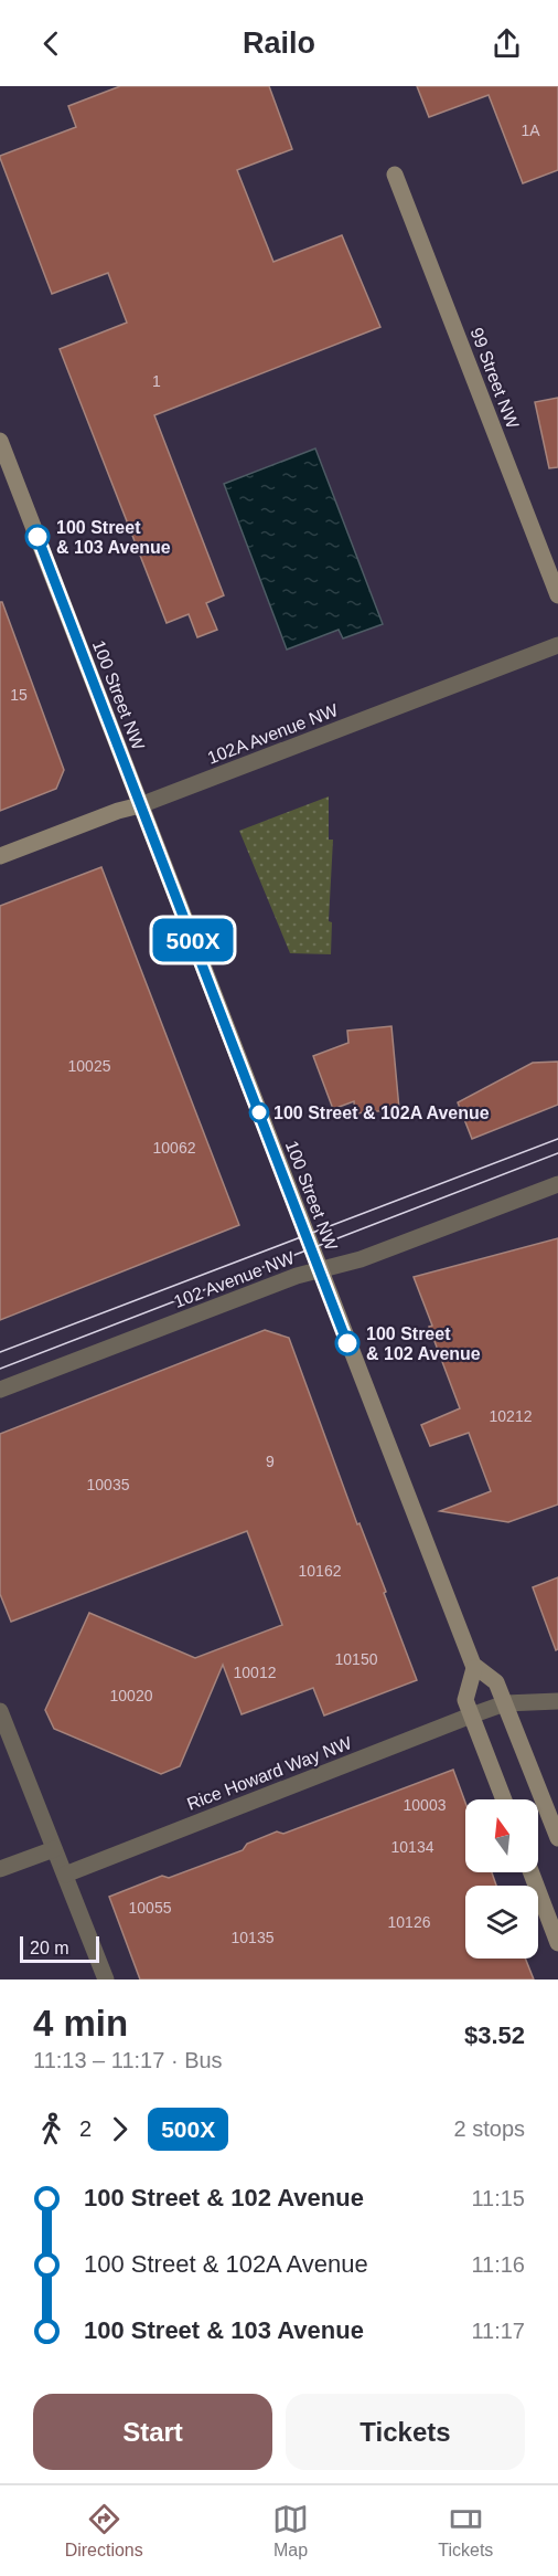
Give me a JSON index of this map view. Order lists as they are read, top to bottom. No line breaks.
{"streets":{"main road":["99 Street NW","100 Street NW","102A Avenue NW"],"street":["102 Avenue NW","Rice Howard Way NW"]},"crossings":[["100 Street NW","102A Avenue NW"],["100 Street NW","102 Avenue NW"],["100 Street NW","Rice Howard Way NW"]],"places":["100 Street & 103 Avenue","100 Street & 102A Avenue","100 Street & 102 Avenue"],"lines":["bus line 500X"],"house_numbers":["1A","1","15","10025","10062","10212","9","10035","10162","10150","10012","10020","10003","10134","10055","10126","10135"],"scale_bar":"20 m","north":"top","page":{"header":"Railo","on_map":"500X","scale":"20 m","heading":["4 min","11:13 – 11:17 · Bus","$3.52"],"legs":["2","500X","2 stops"],"list":[{"name":"100 Street & 102 Avenue","value":"11:15"},{"name":"100 Street & 102A Avenue","value":"11:16"},{"name":"100 Street & 103 Avenue","value":"11:17"}],"buttons":["Start","Tickets"],"tabs":["Directions","Map","Tickets"]}}
